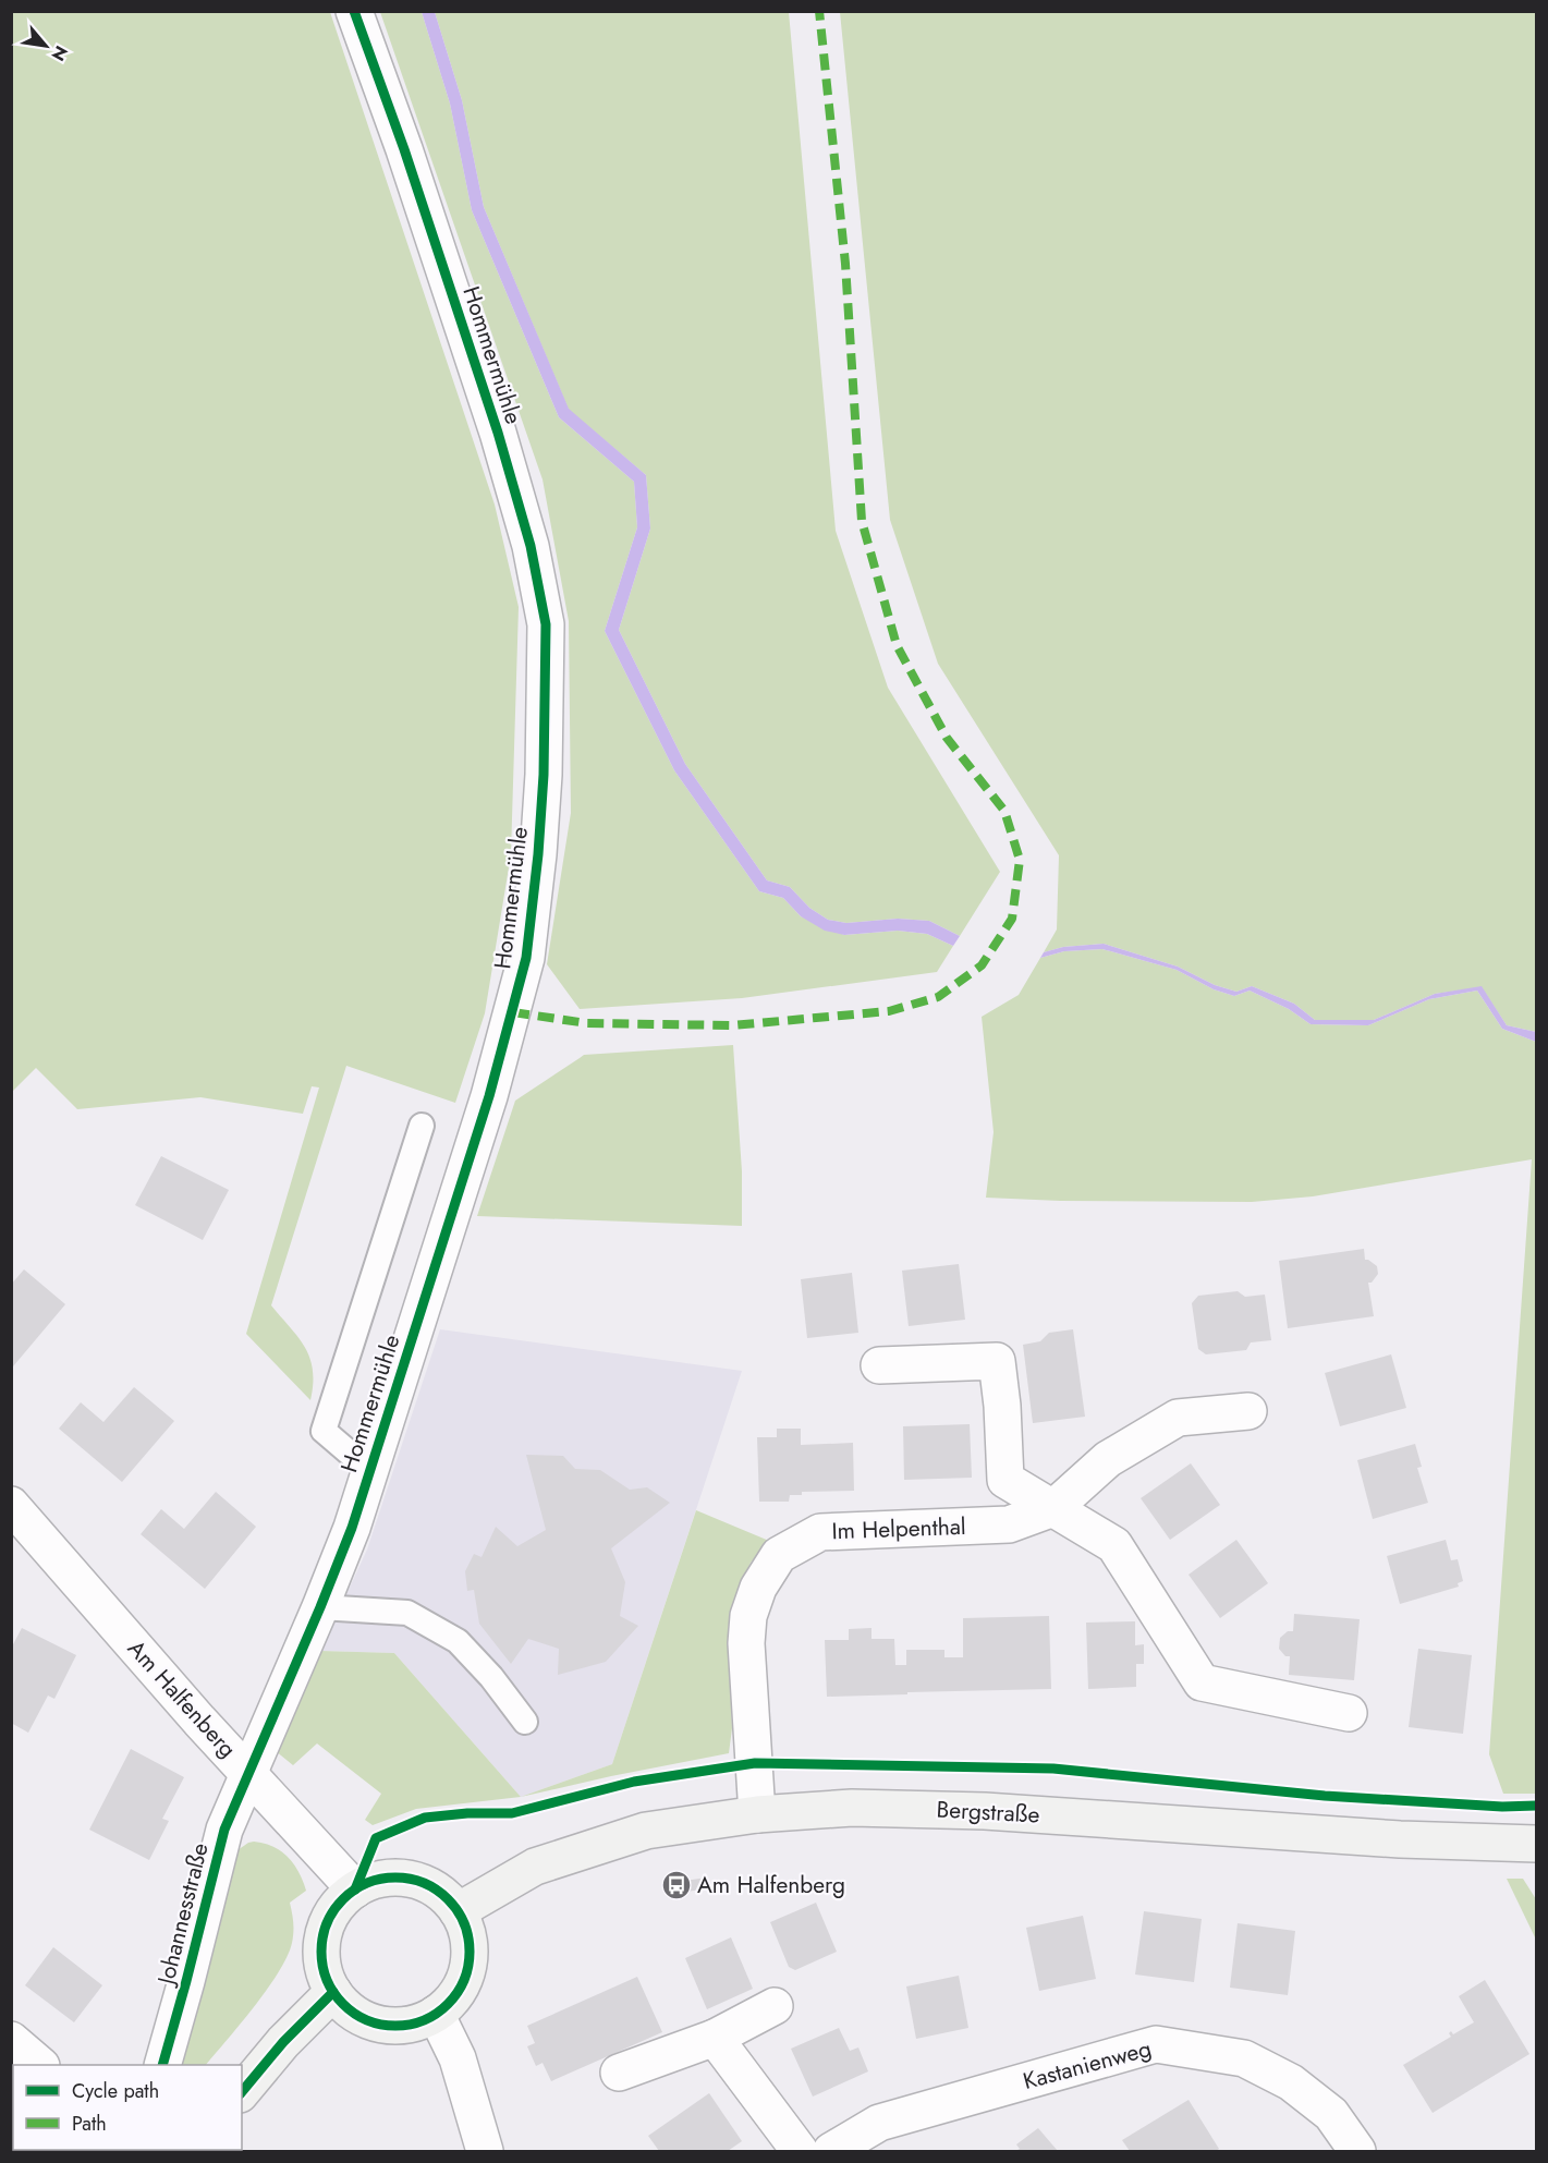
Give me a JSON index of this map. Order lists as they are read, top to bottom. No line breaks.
{"streets":{"main road":["Bergstraße"],"street":["Hommermühle","Im Helpenthal","Am Halfenberg","Johannesstraße","Kastanienweg"]},"crossings":[["Hommermühle","Am Halfenberg"],["Hommermühle","Johannesstraße"],["Im Helpenthal","Bergstraße"],["Am Halfenberg","Bergstraße"],["Am Halfenberg","Johannesstraße"]],"places":{"bus stop":["Am Halfenberg"]},"legend":["Cycle path","Path"],"north":"bottom right"}
